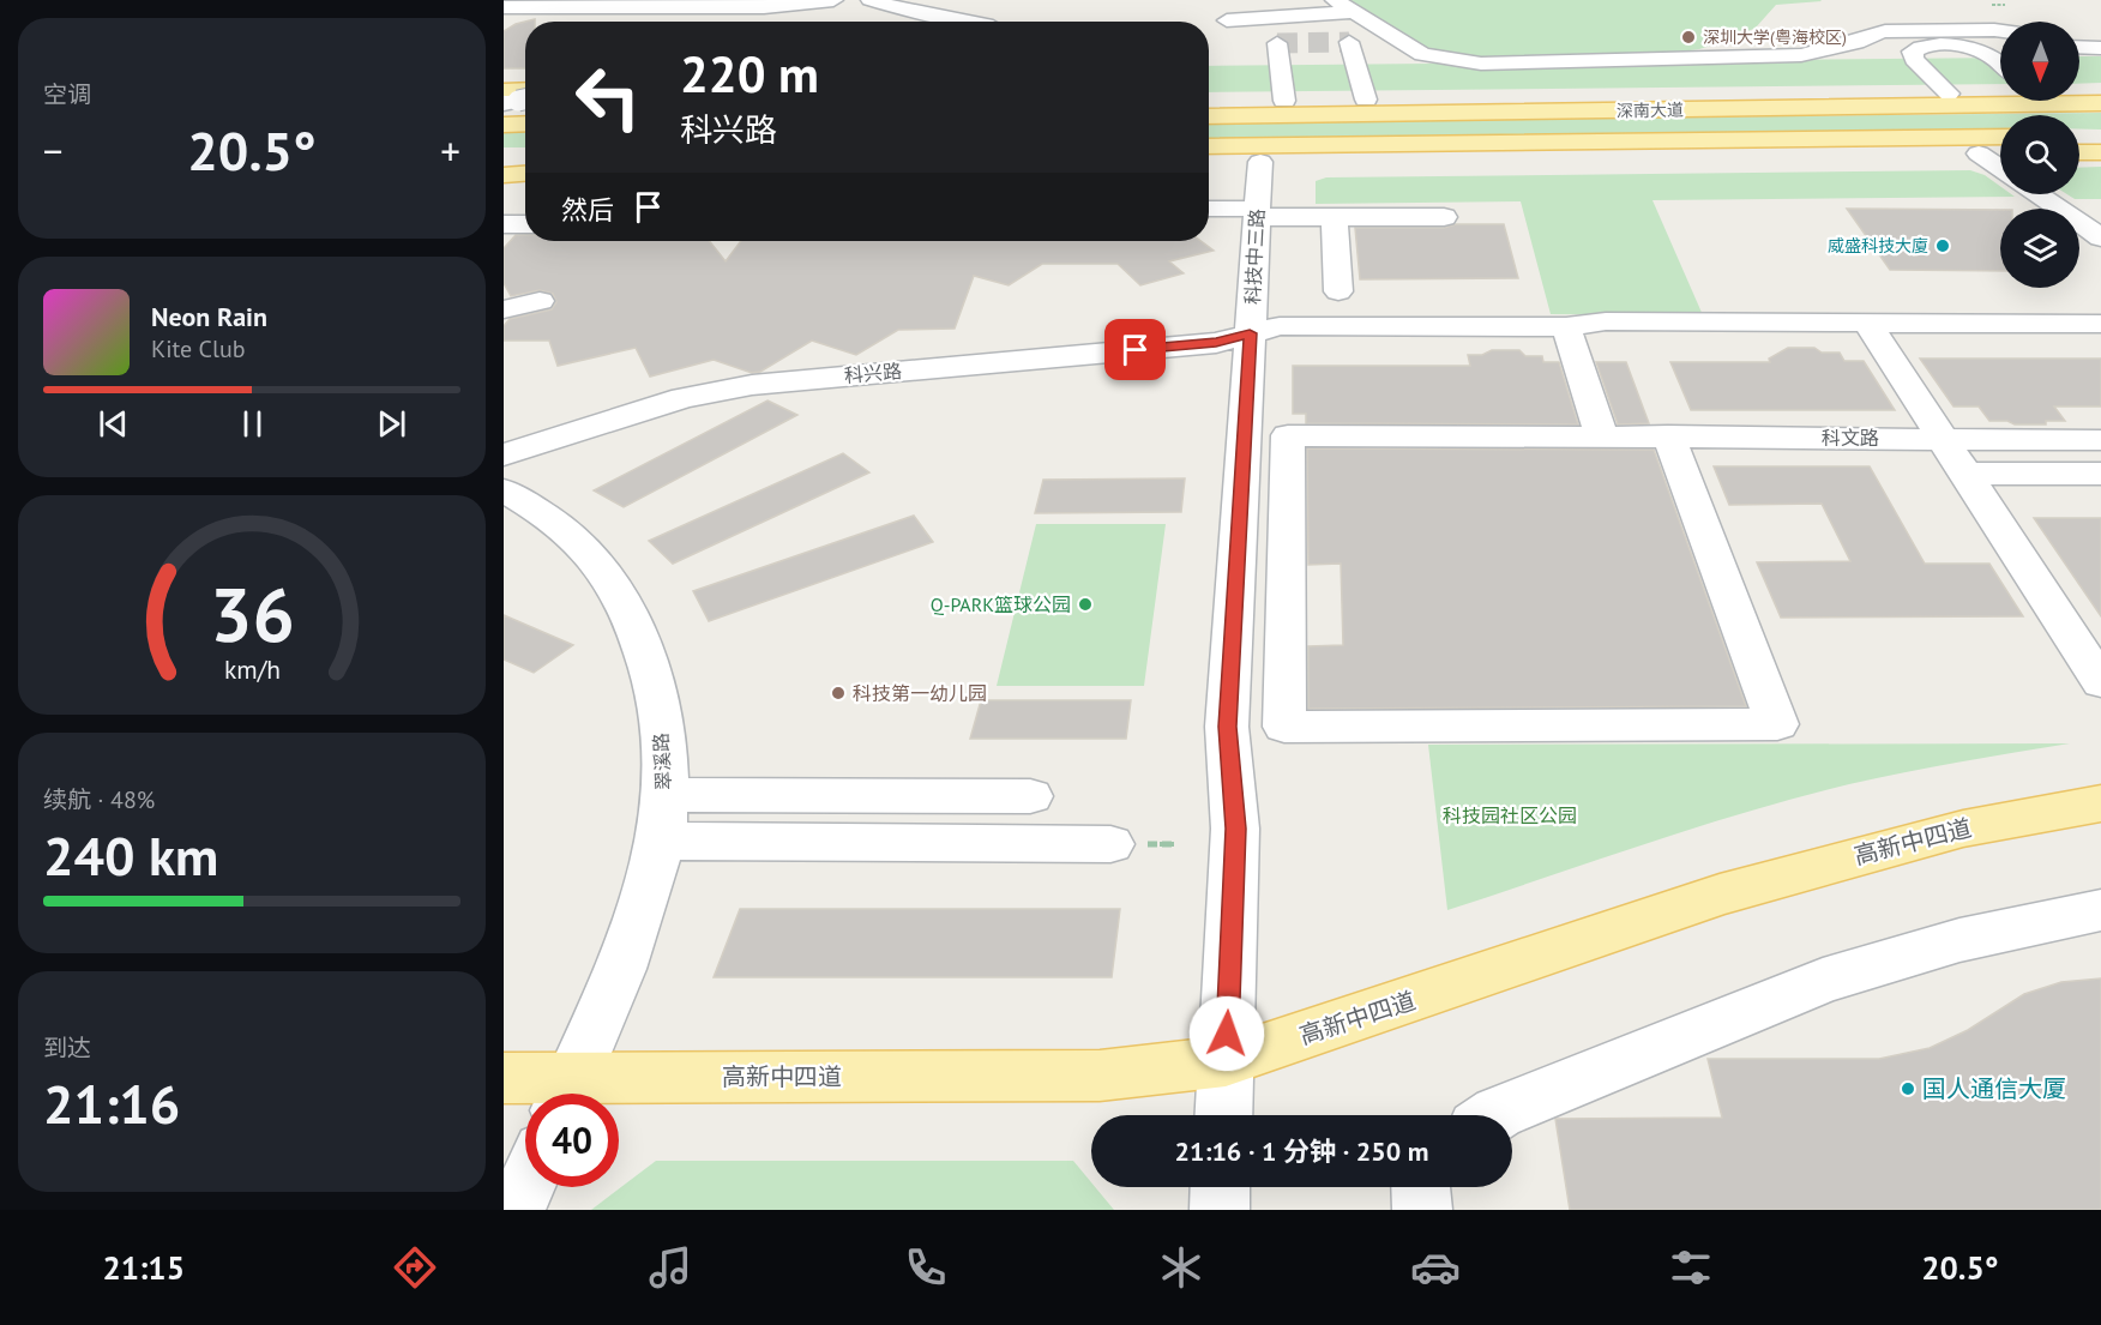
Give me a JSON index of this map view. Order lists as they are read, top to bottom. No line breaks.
{"streets":{"main road":["深南大道","高新中四道"],"street":["科技中三路","科兴路","科文路","翠溪路"]},"crossings":[["科技中三路","科兴路"],["科技中三路","高新中四道"],["翠溪路","高新中四道"]],"parks":["科技园社区公园"],"places":["深圳大学(粤海校区)","威盛科技大廈","Q-PARK篮球公园","科技第一幼儿园","国人通信大厦"],"north":"bottom","page":{"tile":["空调",["续航 · 48%","240 km"],["到达","21:16"]],"turn":["220 m","科兴路"],"heat":["−","20.5°","+"],"then":"然后","song":["Neon Rain","Kite Club"],"limit":"40","trip":"21:16 · 1 分钟 · 250 m","tabs":["21:15","20.5°"],"gauge":["36","km/h"]}}
